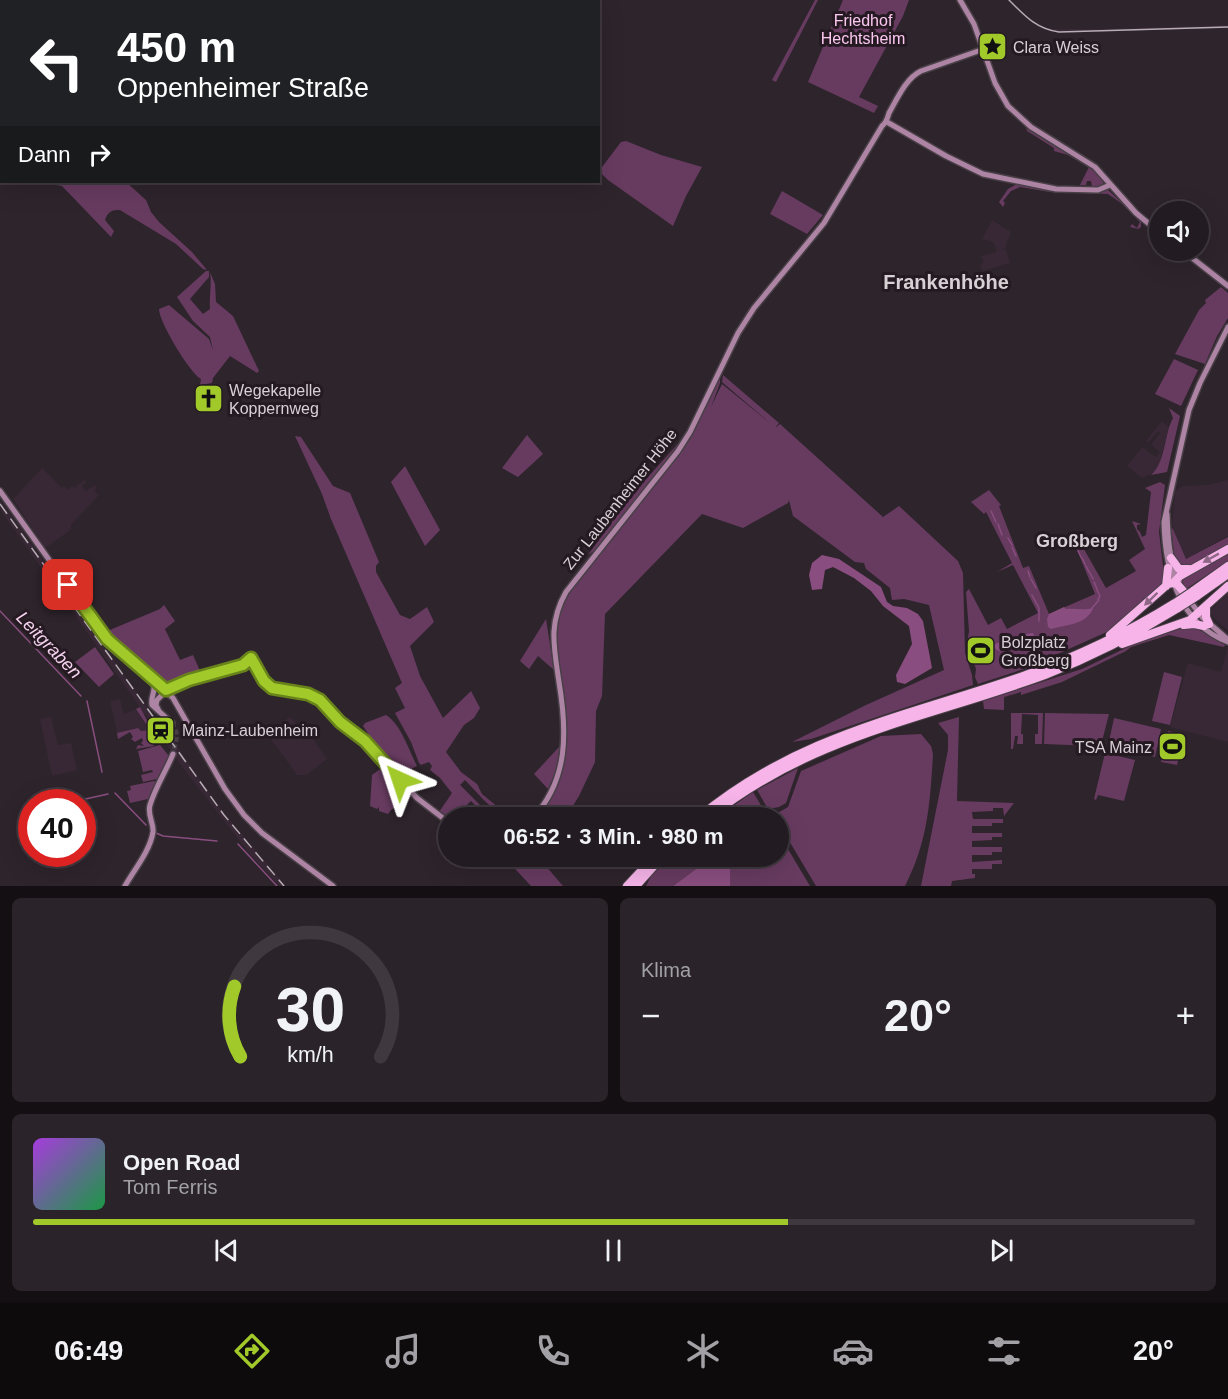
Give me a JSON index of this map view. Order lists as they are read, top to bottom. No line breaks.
{"streets":{"street":["Zur Laubenheimer Höhe"]},"districts":["Frankenhöhe","Großberg"],"water":["Leitgraben"],"parks":["Friedhof Hechtsheim"],"places":{"place":["Clara Weiss"],"church":["Wegekapelle Koppernweg"],"sports":["Bolzplatz Großberg","TSA Mainz"],"station":["Mainz-Laubenheim"]},"page":{"turn":["450 m","Oppenheimer Straße"],"then":"Dann","limit":"40","trip":"06:52 · 3 Min. · 980 m","tile":"Klima","heat":["−","20°","+"],"song":["Open Road","Tom Ferris"],"tabs":["06:49","20°"],"gauge":["30","km/h"]}}
